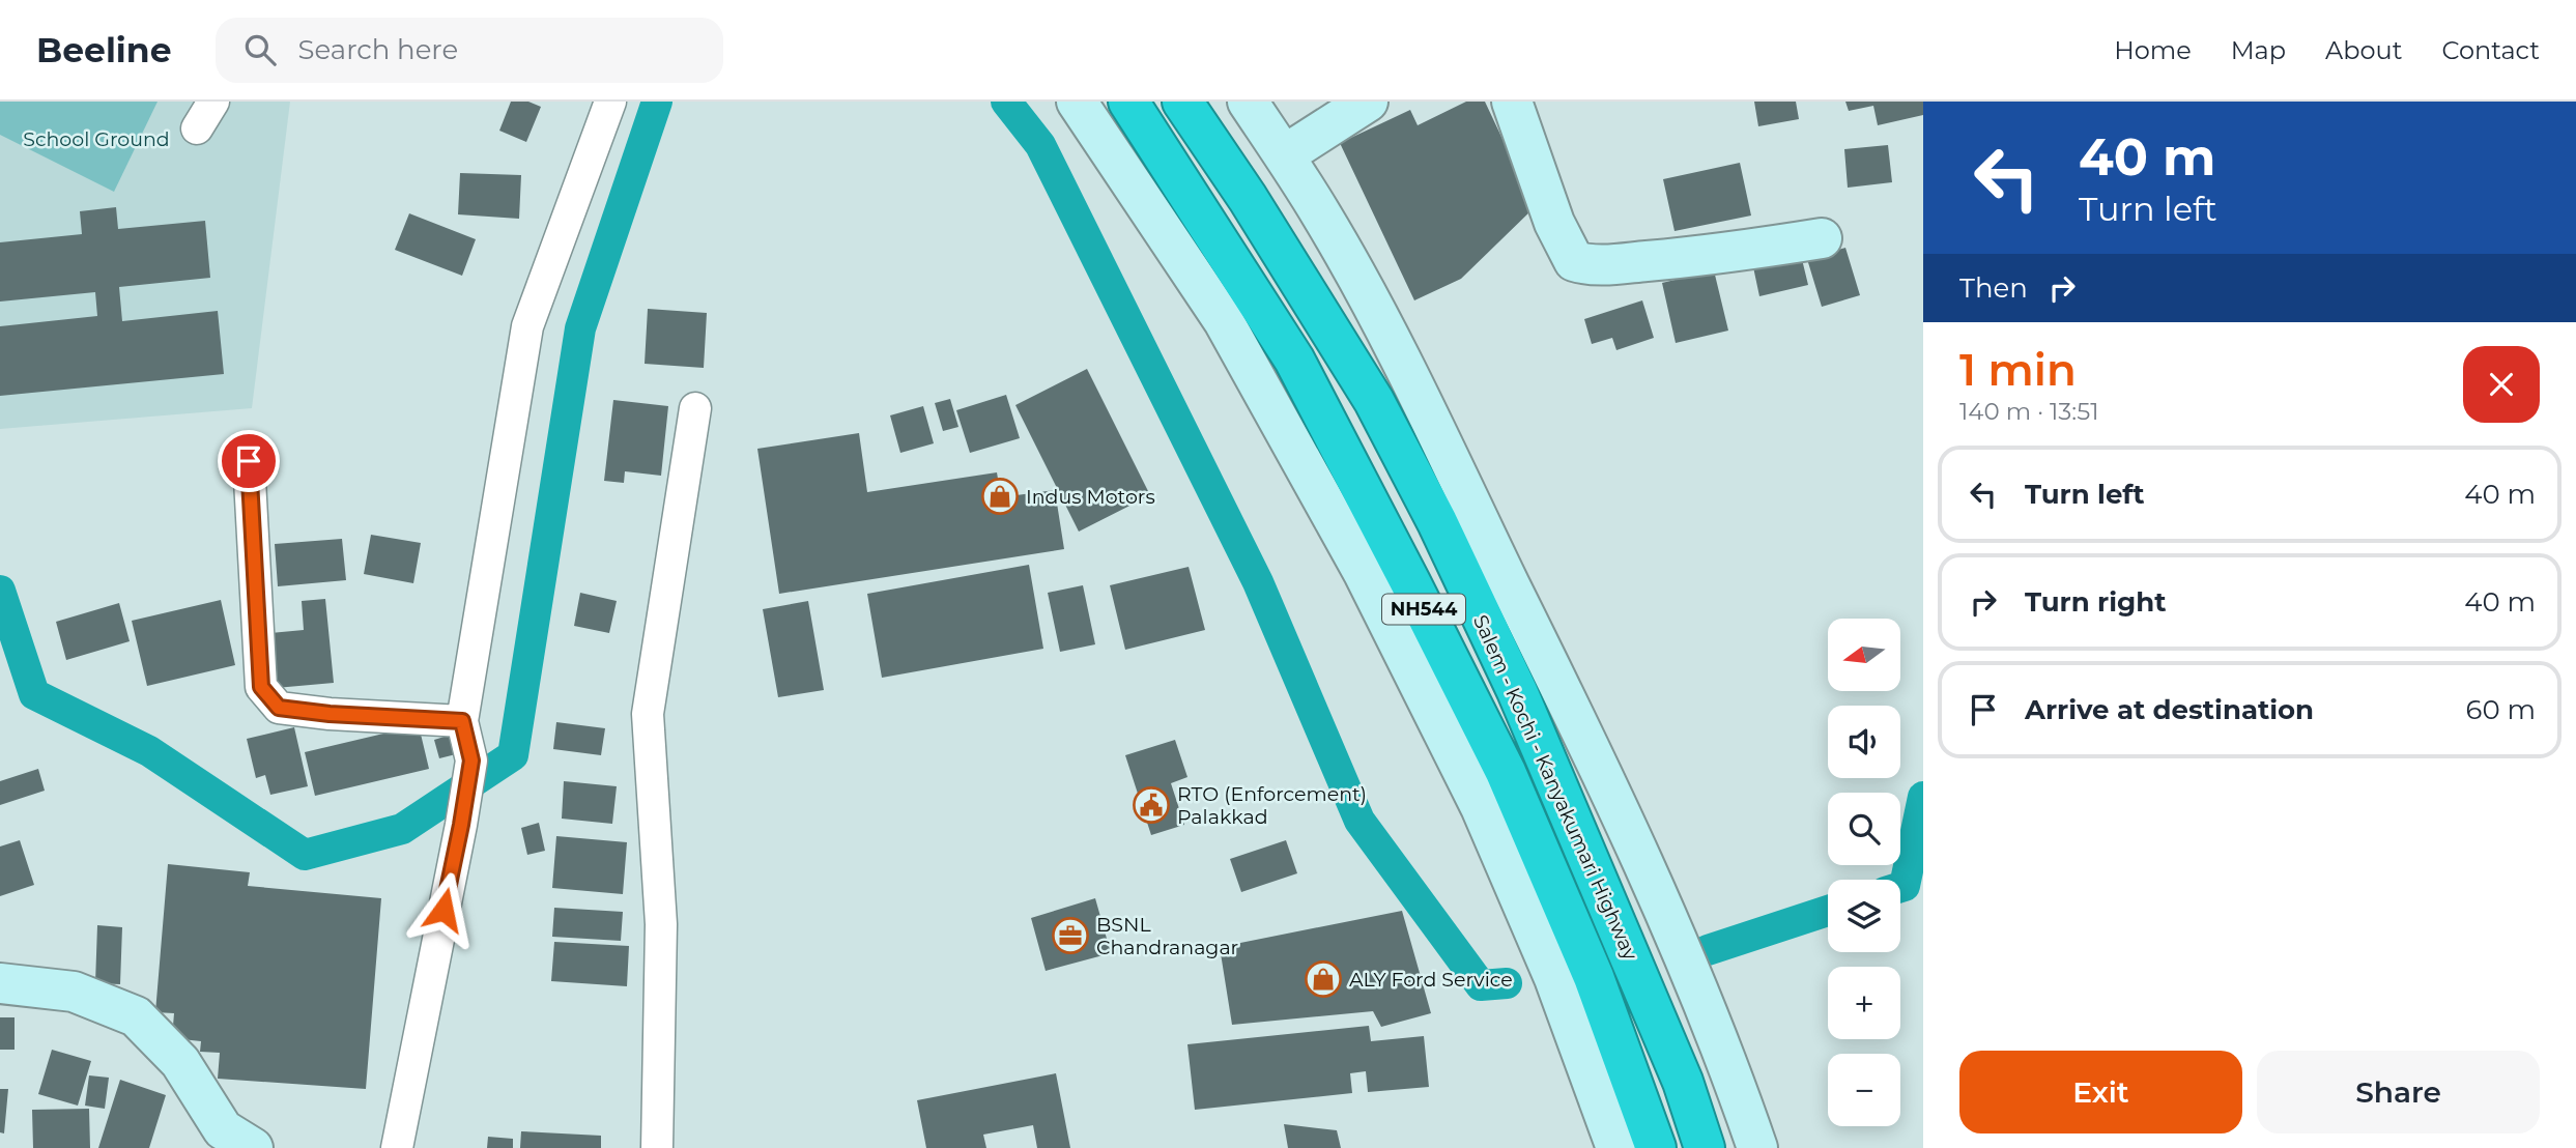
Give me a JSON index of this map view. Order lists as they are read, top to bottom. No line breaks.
{"streets":{"highway":["NH544","Salem - Kochi - Kanyakumari Highway"]},"parks":["School Ground"],"places":{"shop":["Indus Motors","ALY Ford Service"],"public building":["RTO (Enforcement) Palakkad"],"office":["BSNL Chandranagar"]},"north":"left","page":{"header":"Beeline","search":"Search here","nav":["Home","Map","About","Contact"],"turn":["40 m","Turn left"],"then":"Then","heading":["1 min","140 m · 13:51"],"list":[{"name":"Turn left","value":"40 m"},{"name":"Turn right","value":"40 m"},{"name":"Arrive at destination","value":"60 m"}],"map_buttons":["+","−"],"buttons":["Exit","Share"]}}
